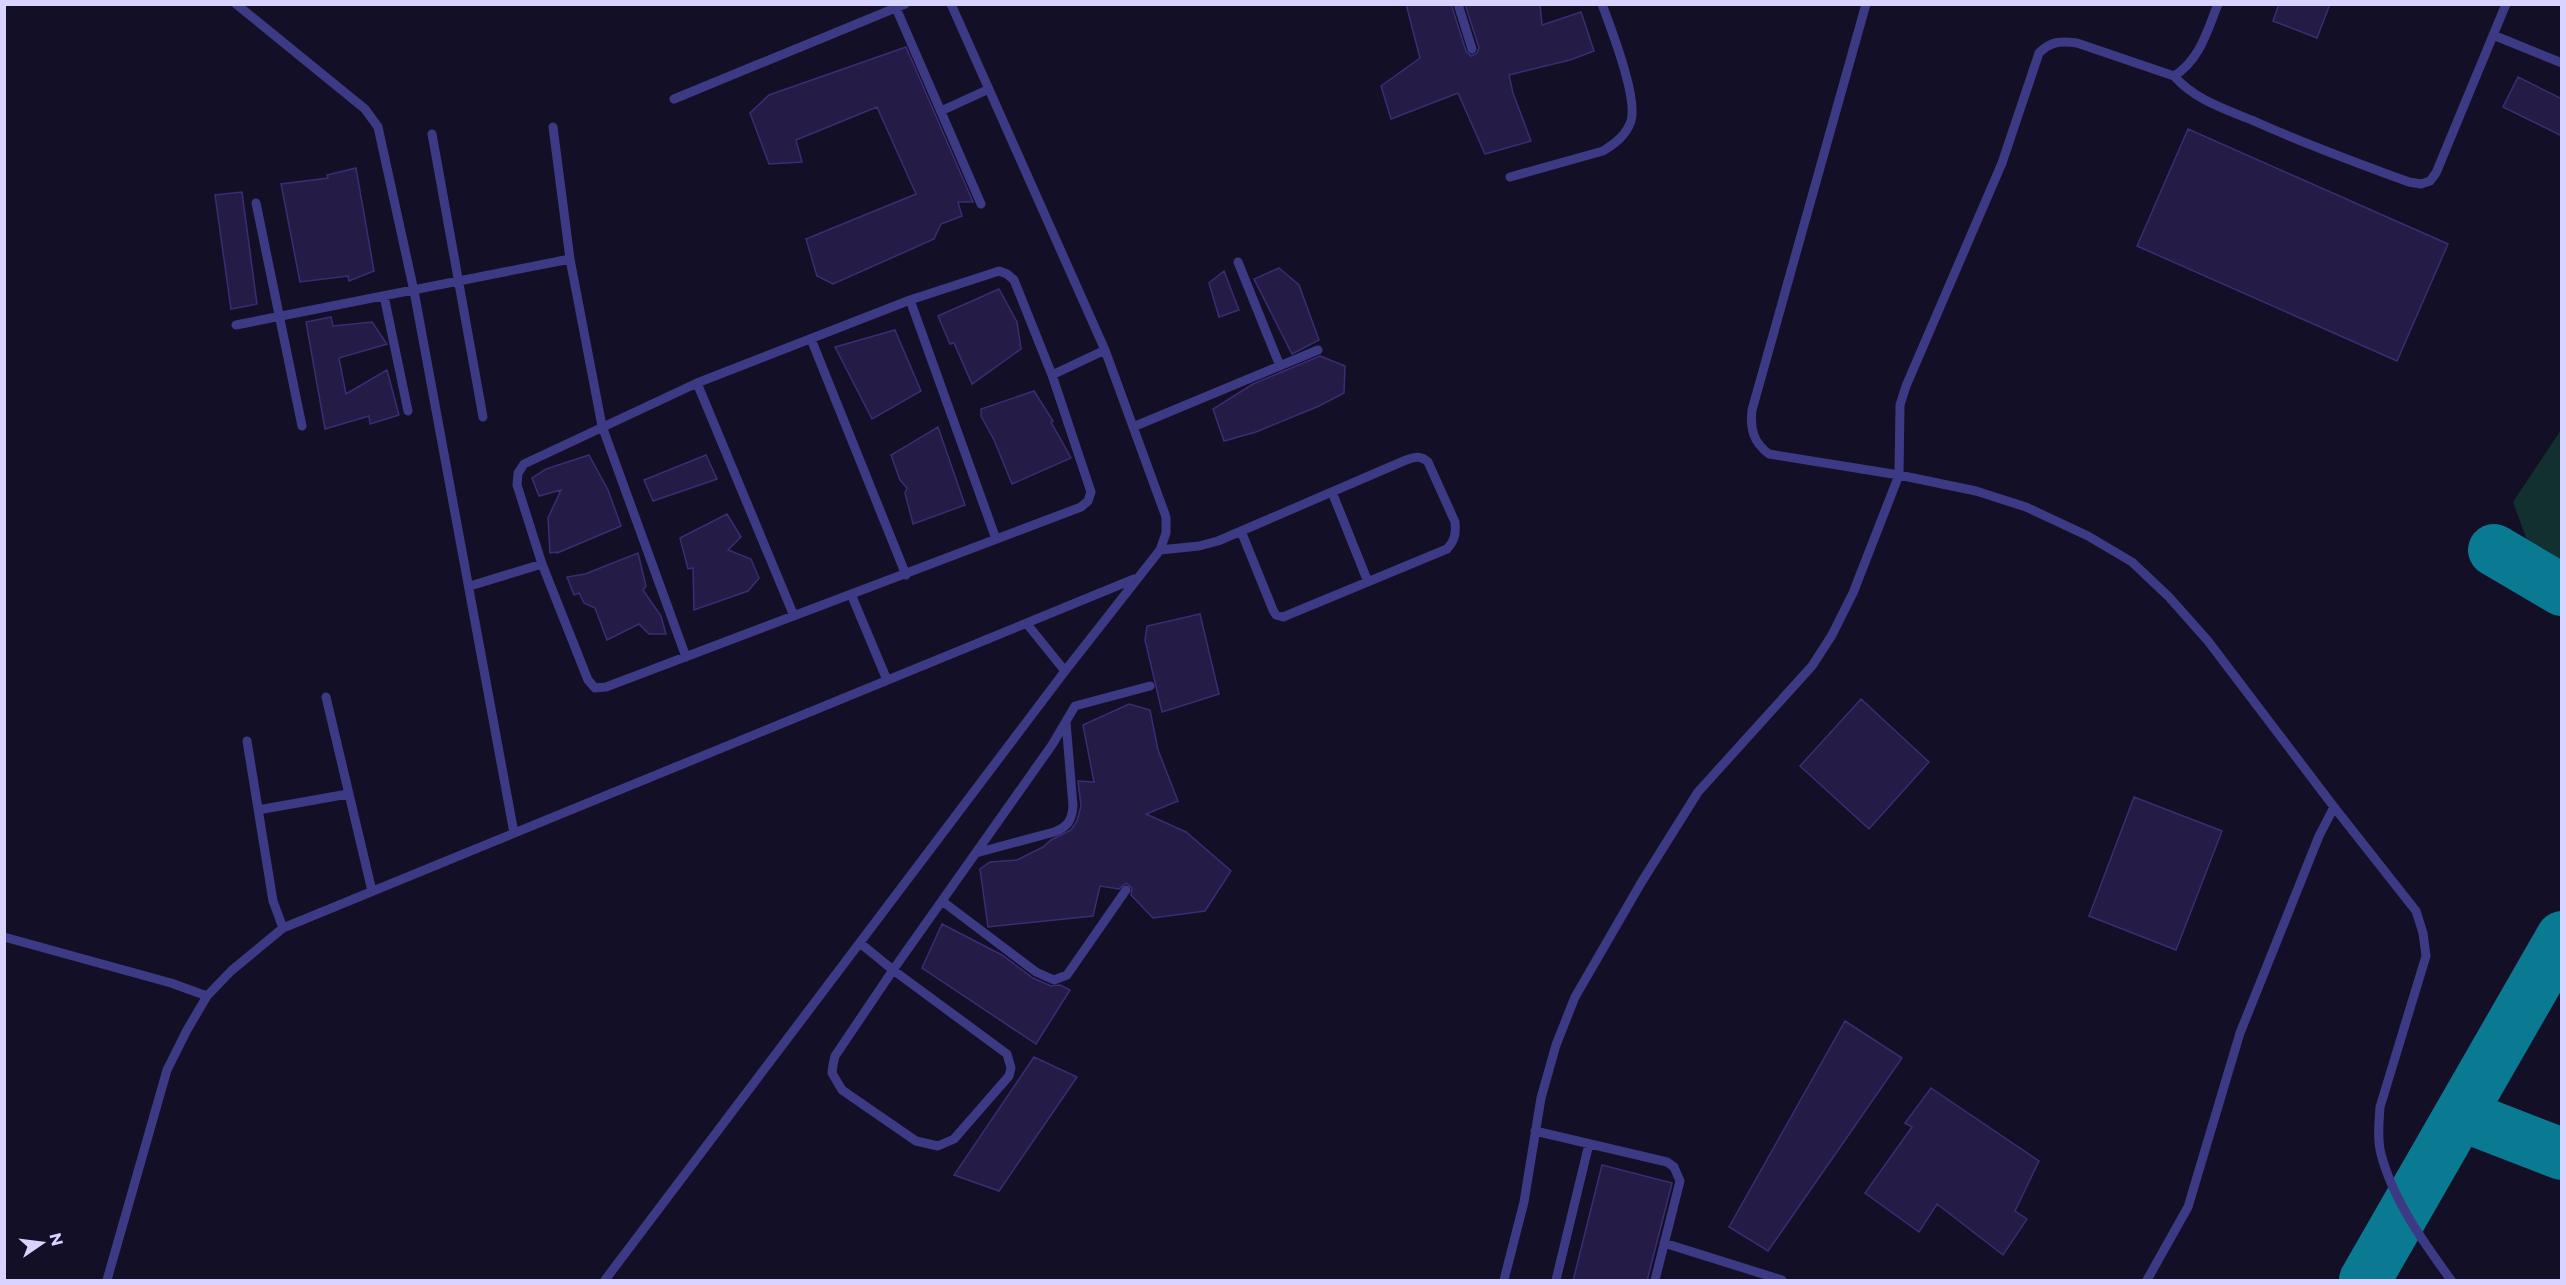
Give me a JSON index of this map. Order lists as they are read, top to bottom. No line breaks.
{"north":"right"}
